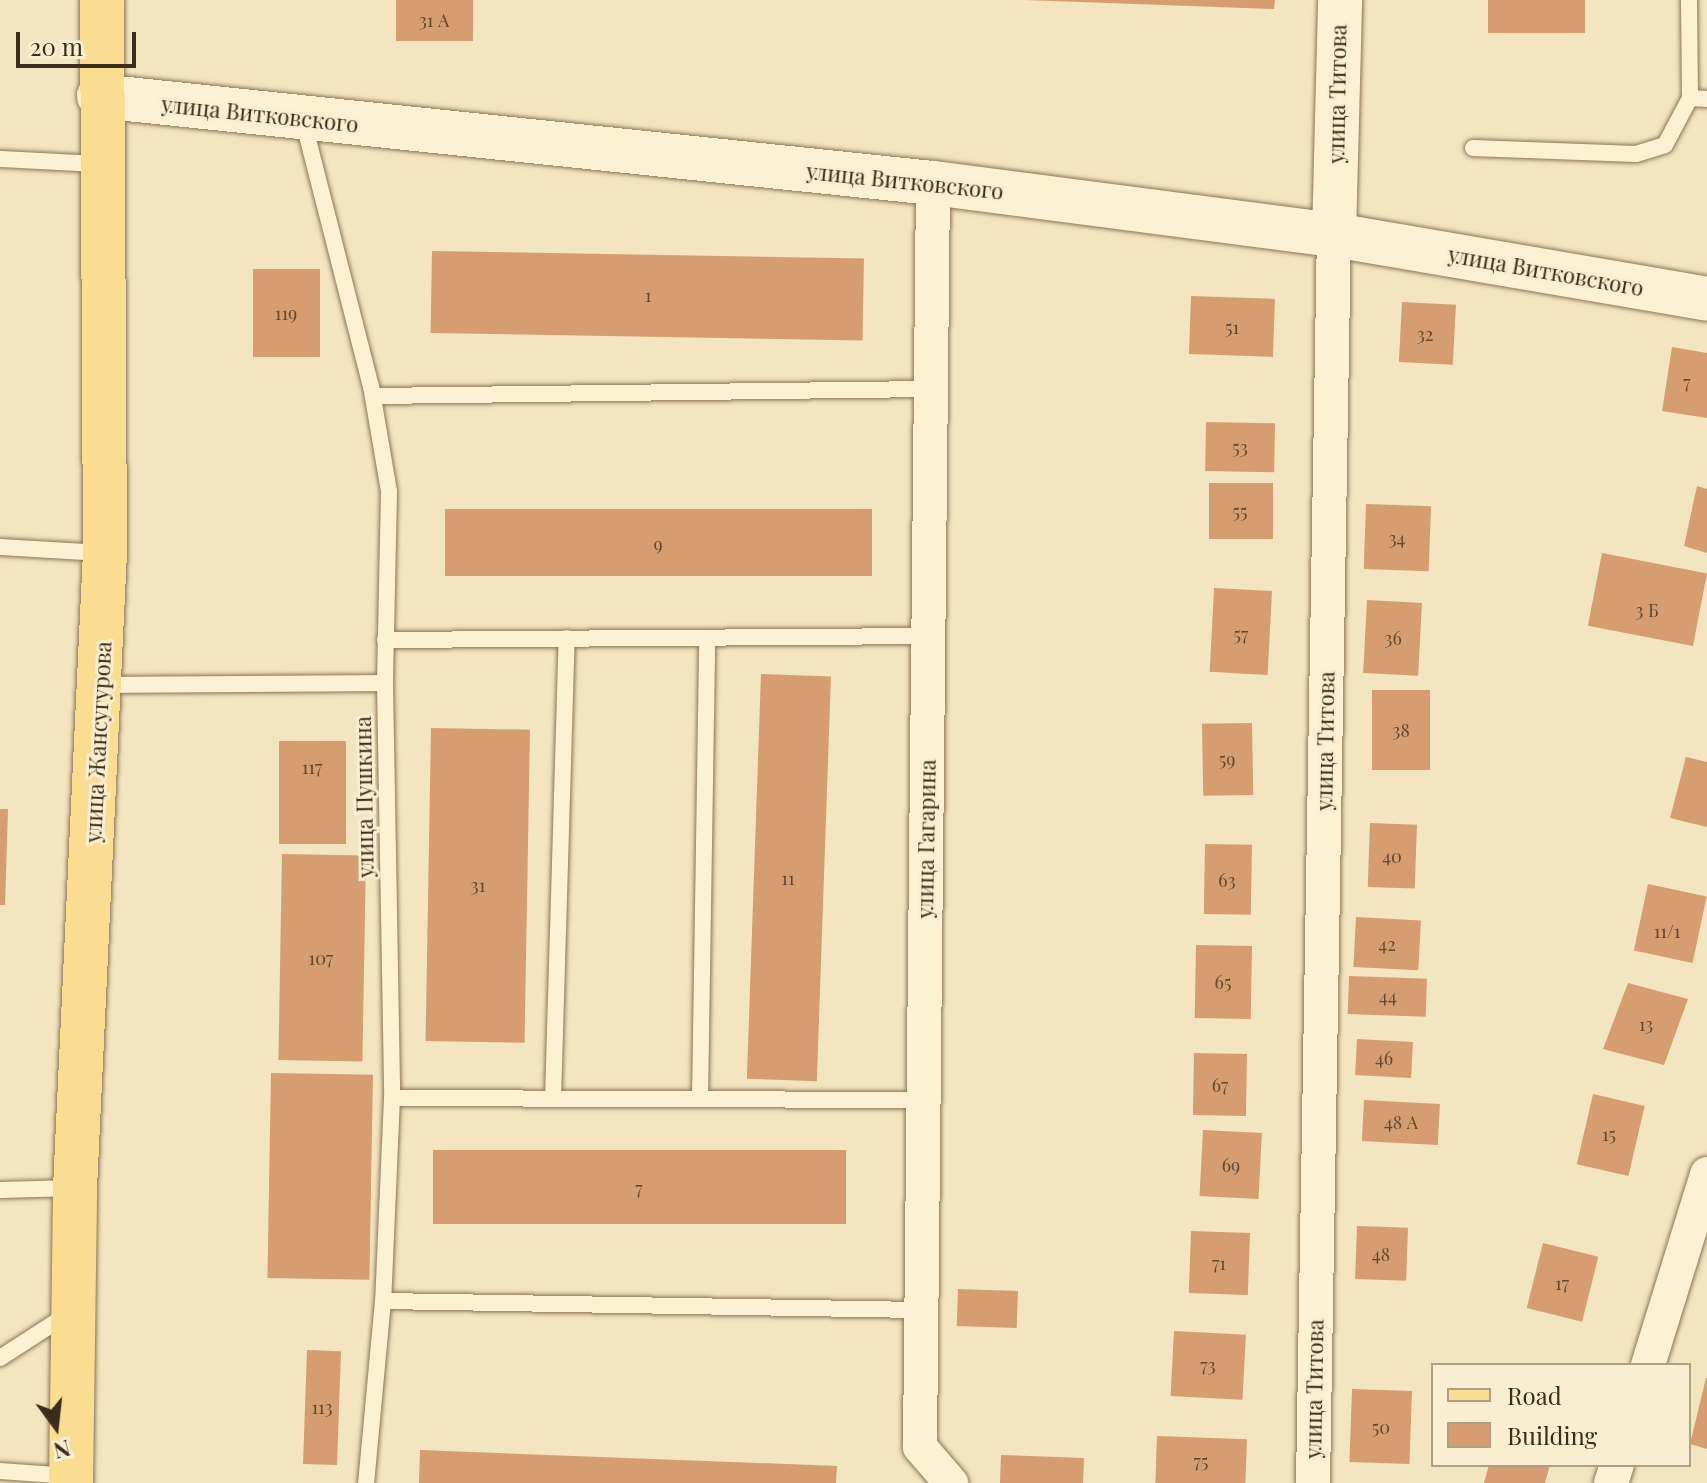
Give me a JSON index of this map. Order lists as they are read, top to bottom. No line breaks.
{"streets":{"main road":["улица Жансугурова"],"street":["улица Титова","улица Витковского","улица Гагарина"],"lane":["улица Пушкина"]},"crossings":[["улица Титова","улица Витковского"],["улица Витковского","улица Жансугурова"],["улица Витковского","улица Пушкина"],["улица Витковского","улица Гагарина"]],"house_numbers":["31 А","1","119","51","32","7","53","55","34","9","3 Б","57","36","38","59","117","40","11","63","31","11/1","42","107","65","44","13","46","67","48 А","15","69","7","48","71","17","73","113","50","75"],"legend":["Road","Building"],"scale_bar":"20 m","north":"bottom"}
